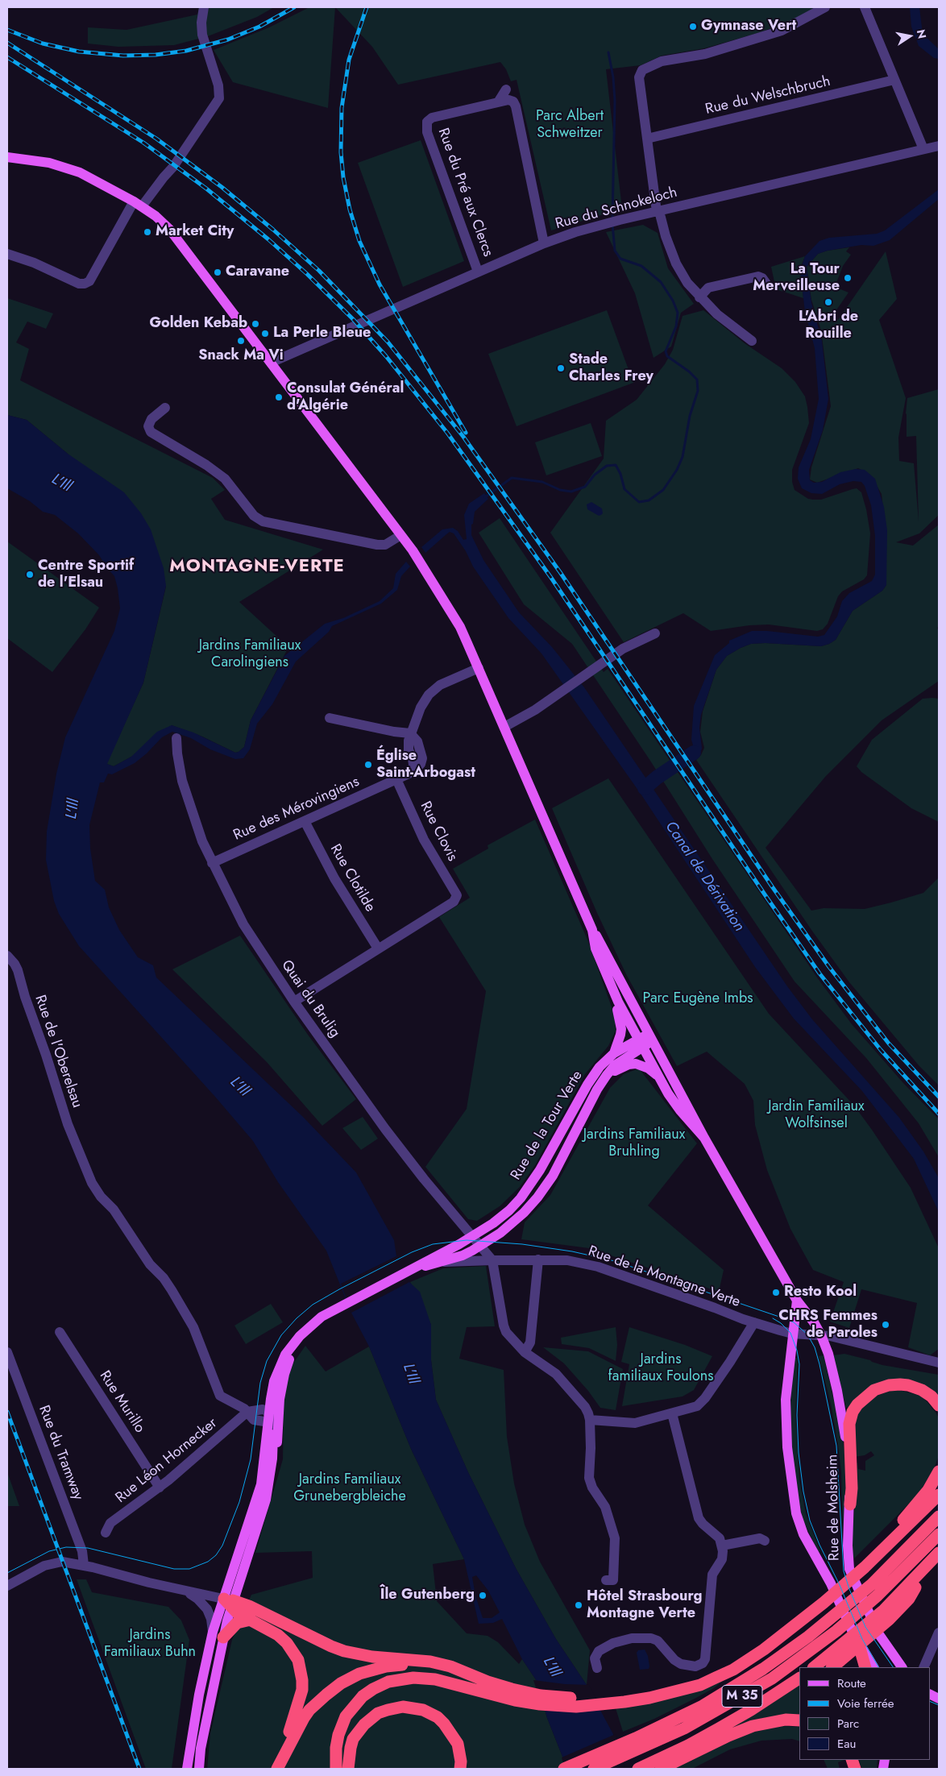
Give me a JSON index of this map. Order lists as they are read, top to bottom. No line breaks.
{"streets":{"highway":["M 35"],"main road":["Rue de la Tour Verte","Rue de la Montagne Verte","Rue de Molsheim"],"street":["Rue du Welschbruch","Rue du Pré aux Clercs","Rue du Schnokeloch","Rue des Mérovingiens","Rue Clovis","Rue Clotilde","Quai du Brulig","Rue de l'Oberelsau","Rue Murillo","Rue du Tramway","Rue Léon Hornecker"]},"crossings":[["Rue du Pré aux Clercs","Rue du Schnokeloch"],["Rue des Mérovingiens","Rue Clovis"],["Rue des Mérovingiens","Rue Clotilde"],["Rue des Mérovingiens","Quai du Brulig"],["Rue Clovis","Rue Clotilde"],["Quai du Brulig","Rue de la Tour Verte"],["Quai du Brulig","Rue de la Montagne Verte"],["Rue de l'Oberelsau","Rue Léon Hornecker"],["Rue de la Tour Verte","Rue de la Montagne Verte"],["Rue de la Montagne Verte","Rue de Molsheim"],["Rue Murillo","Rue Léon Hornecker"]],"districts":["MONTAGNE-VERTE"],"water":["L'Ill","Canal de Dérivation"],"parks":["Parc Albert Schweitzer","Jardins Familiaux Carolingiens","Parc Eugène Imbs","Jardin Familiaux Wolfsinsel","Jardins Familiaux Bruhling","Jardins familiaux Foulons","Jardins Familiaux Grunebergbleiche","Jardins Familiaux Buhn"],"places":["Gymnase Vert","Market City","Caravane","La Tour Merveilleuse","L'Abri de Rouille","Golden Kebab","La Perle Bleue","Snack Ma Vi","Stade Charles Frey","Consulat Général d'Algérie","Centre Sportif de l'Elsau","Église Saint-Arbogast","Resto Kool","CHRS Femmes de Paroles","Île Gutenberg","Hôtel Strasbourg Montagne Verte"],"legend":["Route","Voie ferrée","Parc","Eau"],"north":"right"}
